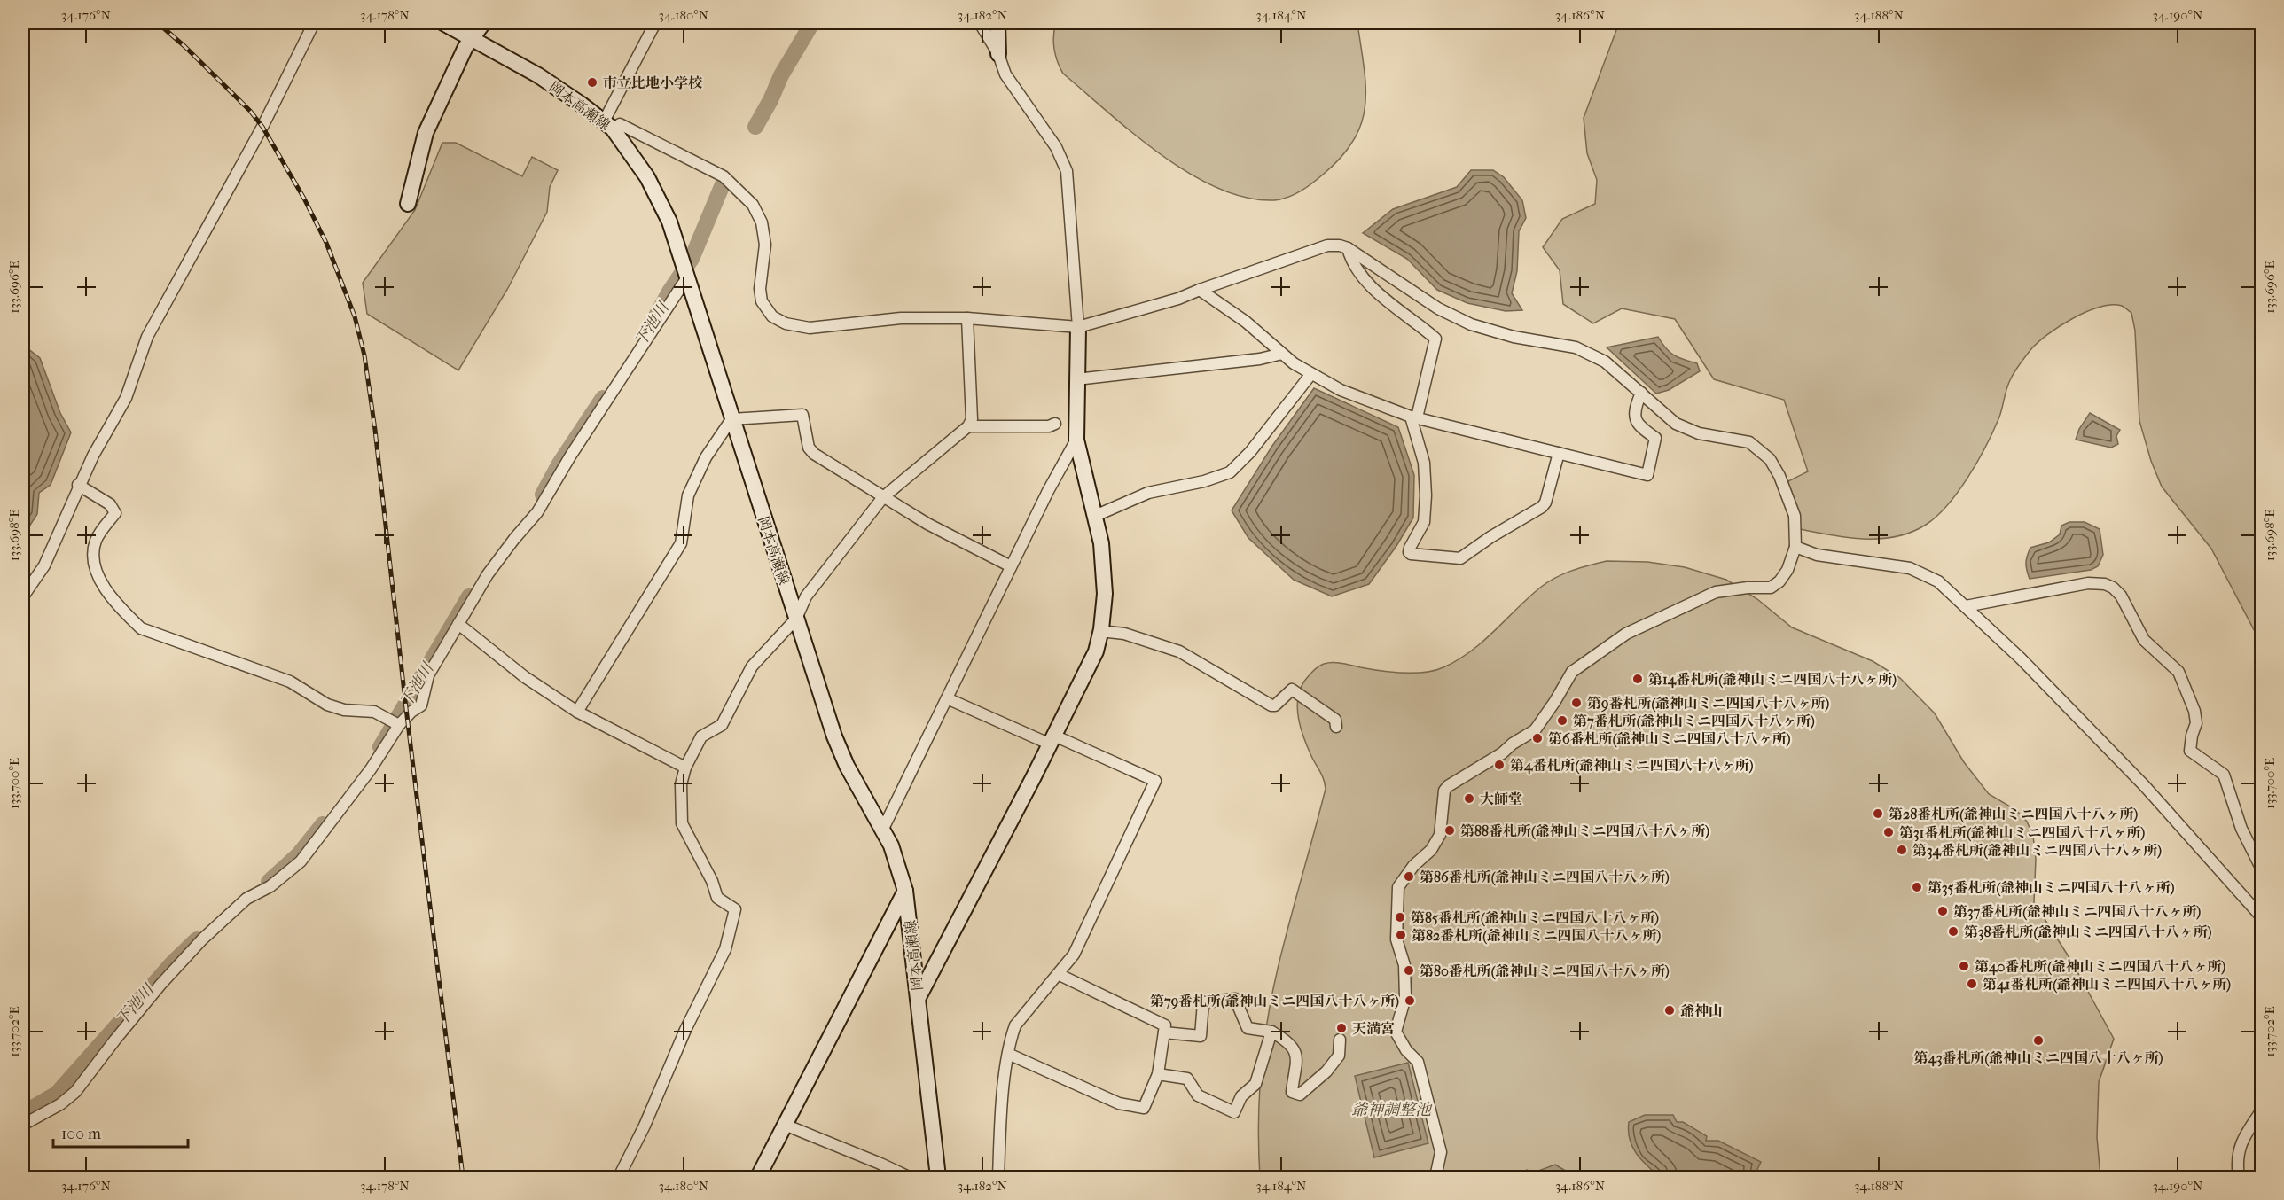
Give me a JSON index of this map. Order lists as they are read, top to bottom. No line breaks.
{"streets":{"main road":["岡本高瀬線"]},"water":["下池川","爺神調整池"],"places":["市立比地小学校","第14番札所(爺神山ミニ四国八十八ヶ所)","第9番札所(爺神山ミニ四国八十八ヶ所)","第7番札所(爺神山ミニ四国八十八ヶ所)","第6番札所(爺神山ミニ四国八十八ヶ所)","第4番札所(爺神山ミニ四国八十八ヶ所)","大師堂","第28番札所(爺神山ミニ四国八十八ヶ所)","第88番札所(爺神山ミニ四国八十八ヶ所)","第31番札所(爺神山ミニ四国八十八ヶ所)","第34番札所(爺神山ミニ四国八十八ヶ所)","第86番札所(爺神山ミニ四国八十八ヶ所)","第35番札所(爺神山ミニ四国八十八ヶ所)","第37番札所(爺神山ミニ四国八十八ヶ所)","第85番札所(爺神山ミニ四国八十八ヶ所)","第38番札所(爺神山ミニ四国八十八ヶ所)","第82番札所(爺神山ミニ四国八十八ヶ所)","第40番札所(爺神山ミニ四国八十八ヶ所)","第80番札所(爺神山ミニ四国八十八ヶ所)","第41番札所(爺神山ミニ四国八十八ヶ所)","第79番札所(爺神山ミニ四国八十八ヶ所)","爺神山","天満宮","第43番札所(爺神山ミニ四国八十八ヶ所)"],"scale_bar":"100 m","coordinates":["34.176°N","34.178°N","34.180°N","34.182°N","34.184°N","34.186°N","34.188°N","34.190°N","133.696°E","133.698°E","133.700°E","133.702°E"]}
